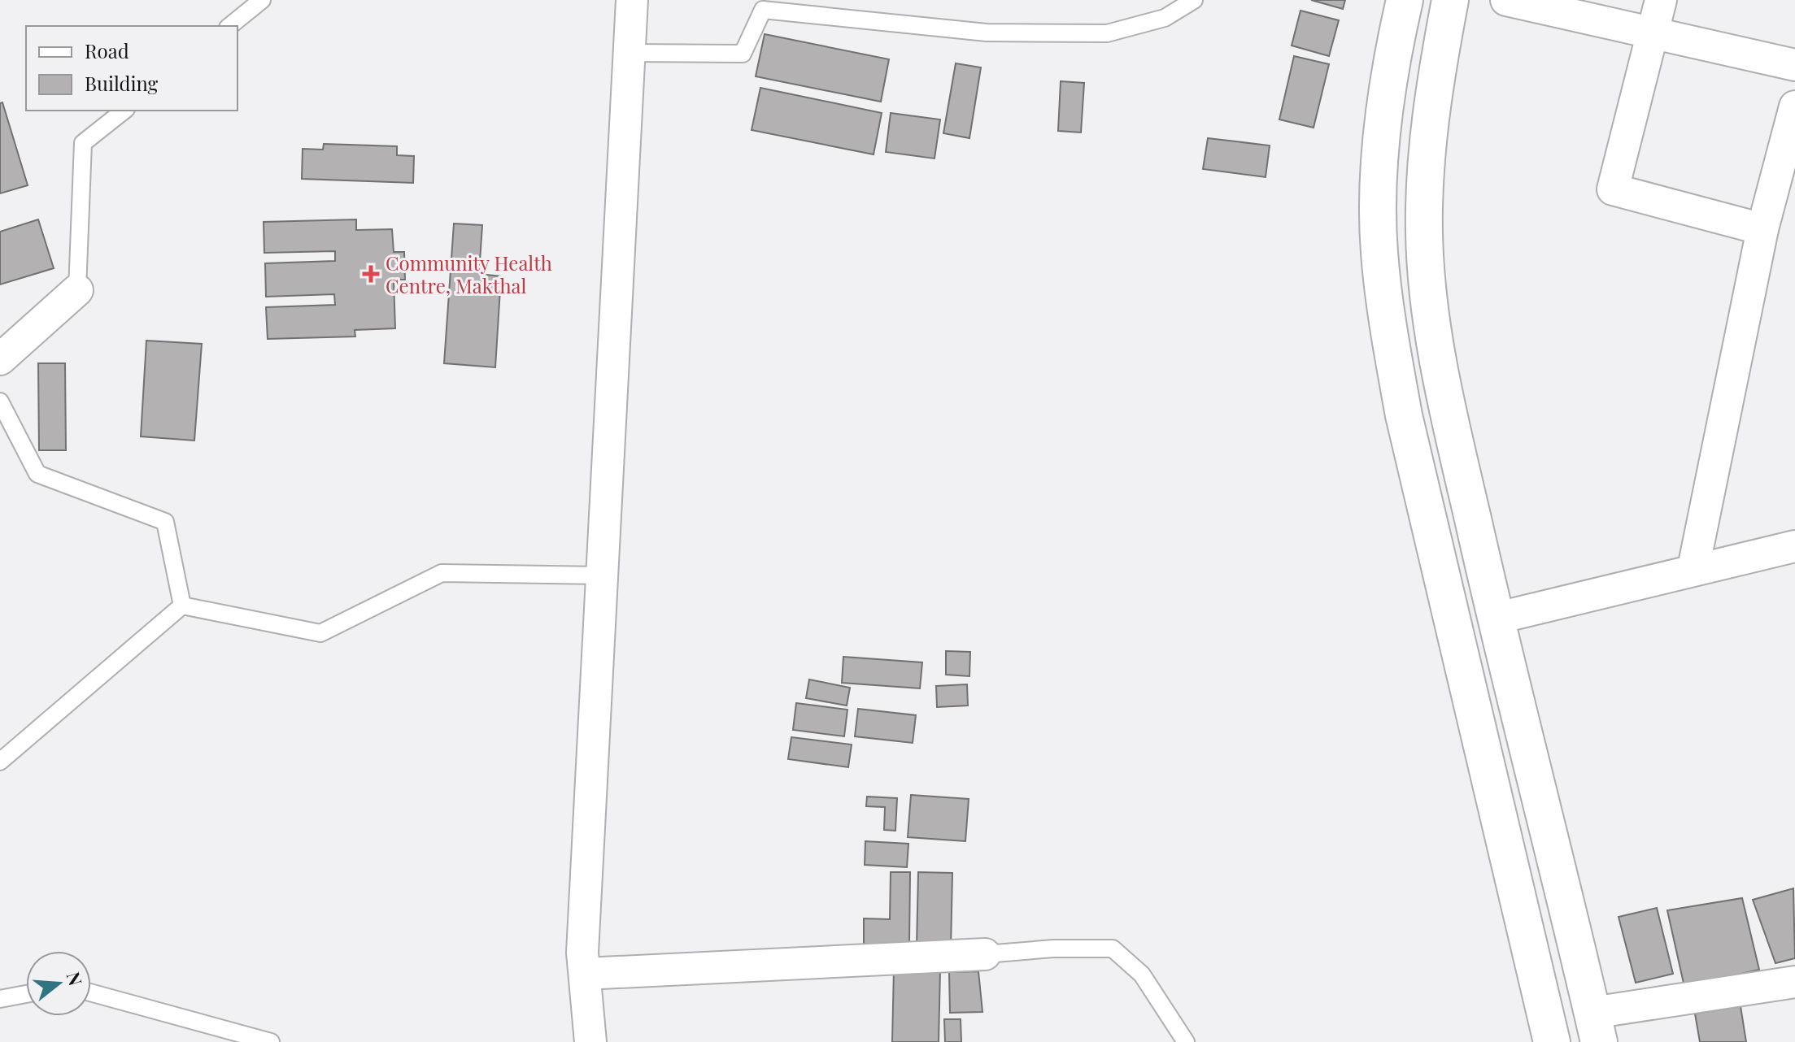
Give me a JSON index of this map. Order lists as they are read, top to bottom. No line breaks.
{"places":{"health":["Community Health Centre, Makthal"]},"legend":["Road","Building"],"north":"right"}
